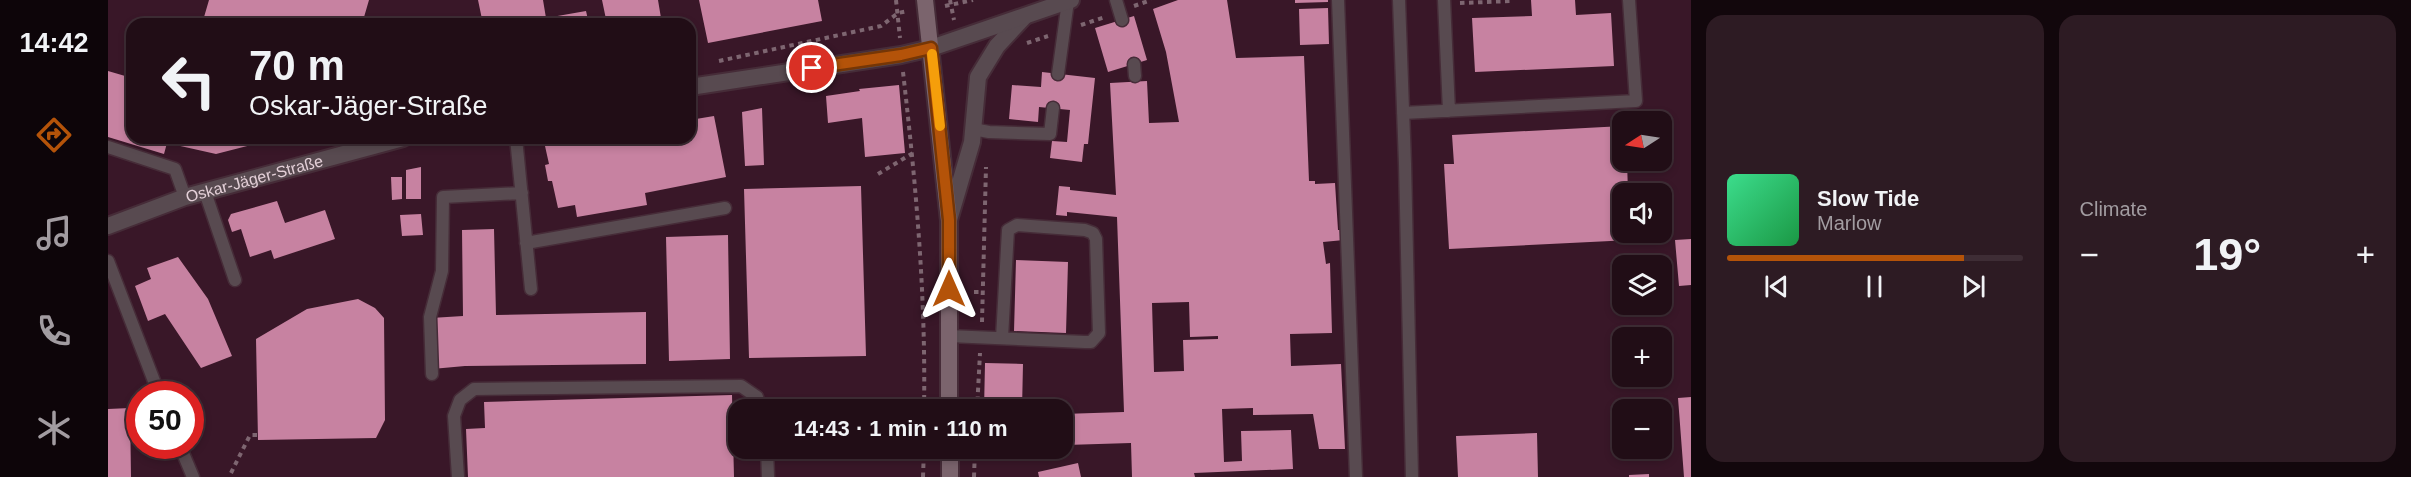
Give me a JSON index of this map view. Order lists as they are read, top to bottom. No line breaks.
{"streets":{"street":["Oskar-Jäger-Straße"]},"north":"left","page":{"tabs":"14:42","tile":"Climate","turn":["70 m","Oskar-Jäger-Straße"],"map_buttons":["+","−"],"song":["Slow Tide","Marlow"],"heat":["−","19°","+"],"limit":"50","trip":"14:43 · 1 min · 110 m"}}
